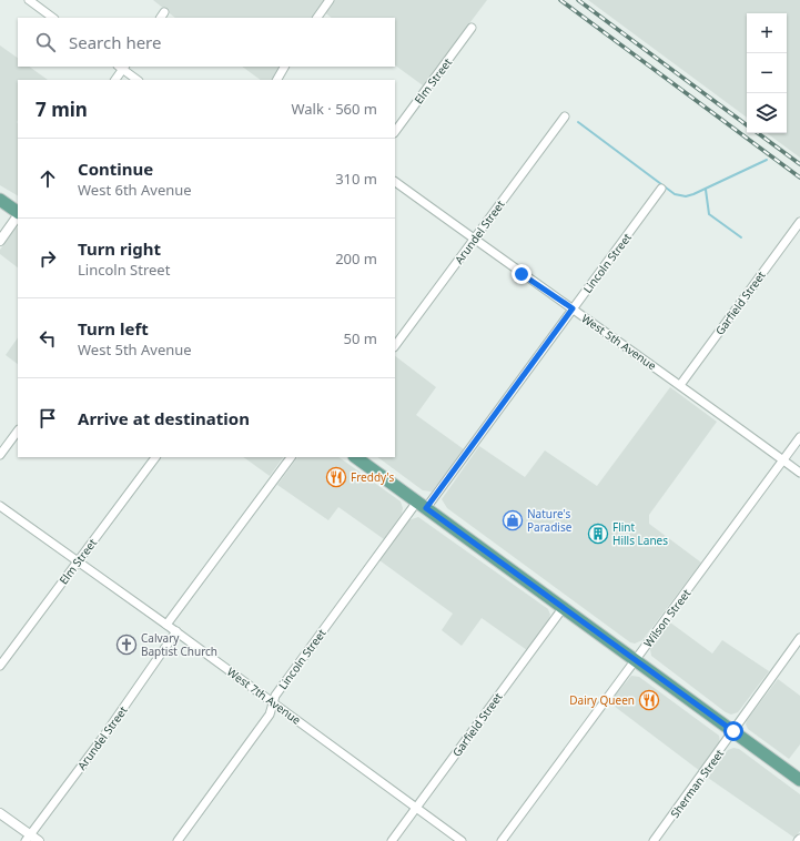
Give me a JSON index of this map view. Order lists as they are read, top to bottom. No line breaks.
{"streets":{"street":["Elm Street","Arundel Street","Lincoln Street","Garfield Street","West 5th Avenue","Wilson Street","West 7th Avenue","Sherman Street"]},"crossings":[["Elm Street","West 7th Avenue"],["Arundel Street","West 5th Avenue"],["Arundel Street","West 7th Avenue"],["Lincoln Street","West 5th Avenue"],["Lincoln Street","West 7th Avenue"],["Garfield Street","West 5th Avenue"],["Garfield Street","West 7th Avenue"],["West 5th Avenue","Wilson Street"]],"places":{"restaurant":["Freddy's","Dairy Queen"],"shop":["Nature's Paradise"],"building":["Flint Hills Lanes"],"church":["Calvary Baptist Church"]},"page":{"map_buttons":["+","−"],"search":"Search here","heading":["7 min","Walk · 560 m"],"list":[["Continue","West 6th Avenue","310 m"],["Turn right","Lincoln Street","200 m"],["Turn left","West 5th Avenue","50 m"],"Arrive at destination"]}}
